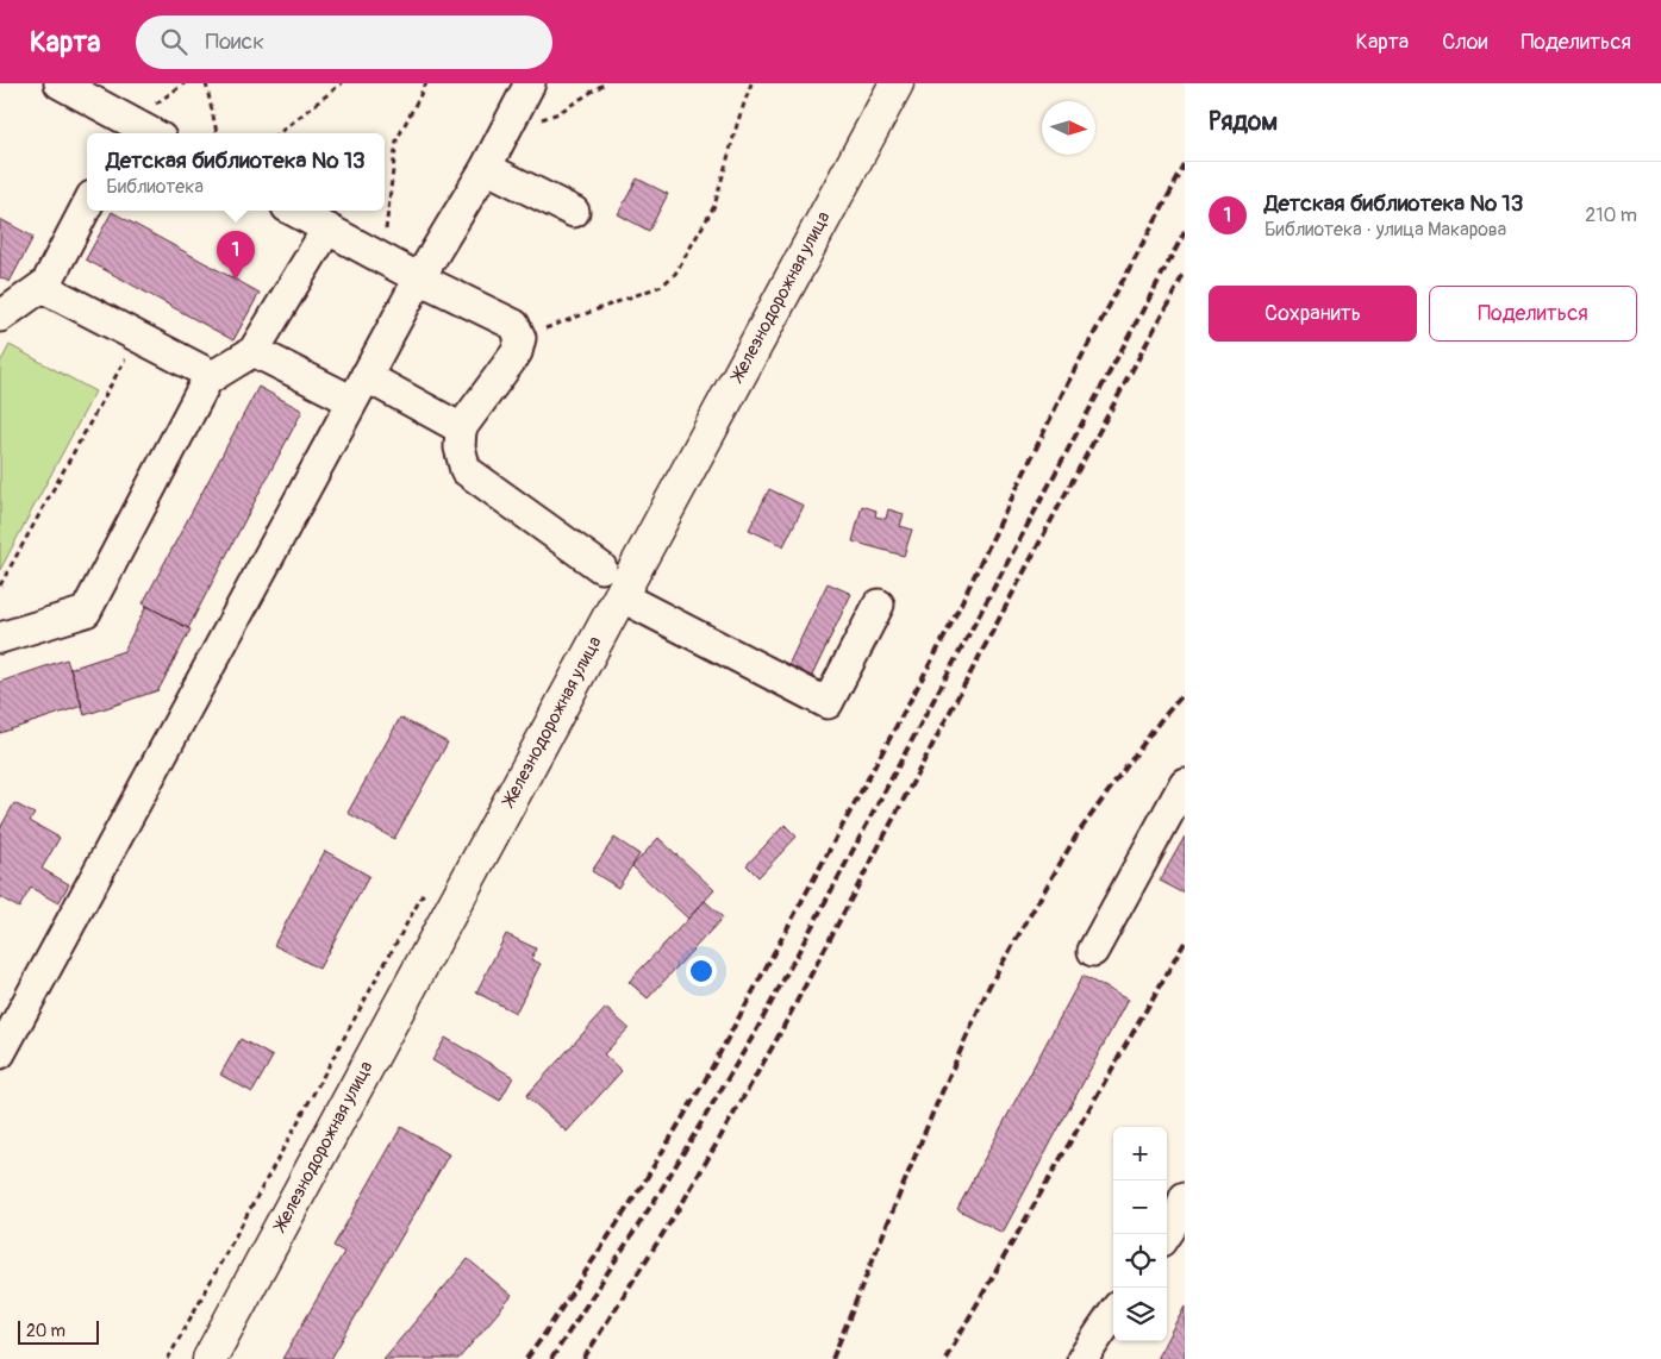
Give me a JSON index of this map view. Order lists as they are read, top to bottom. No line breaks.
{"streets":{"main road":["Железнодорожная улица"]},"scale_bar":"20 m","north":"right","page":{"header":"Карта","search":"Поиск","nav":["Карта","Слои","Поделиться"],"heading":"Рядом","popup":["Детская библиотека № 13","Библиотека"],"list":[{"mark":"1","name":"Детская библиотека № 13","note":"Библиотека · улица Макарова","value":"210 m"}],"pins":"1","buttons":["Сохранить","Поделиться"],"map_buttons":["+","−"],"scale":"20 m"}}
